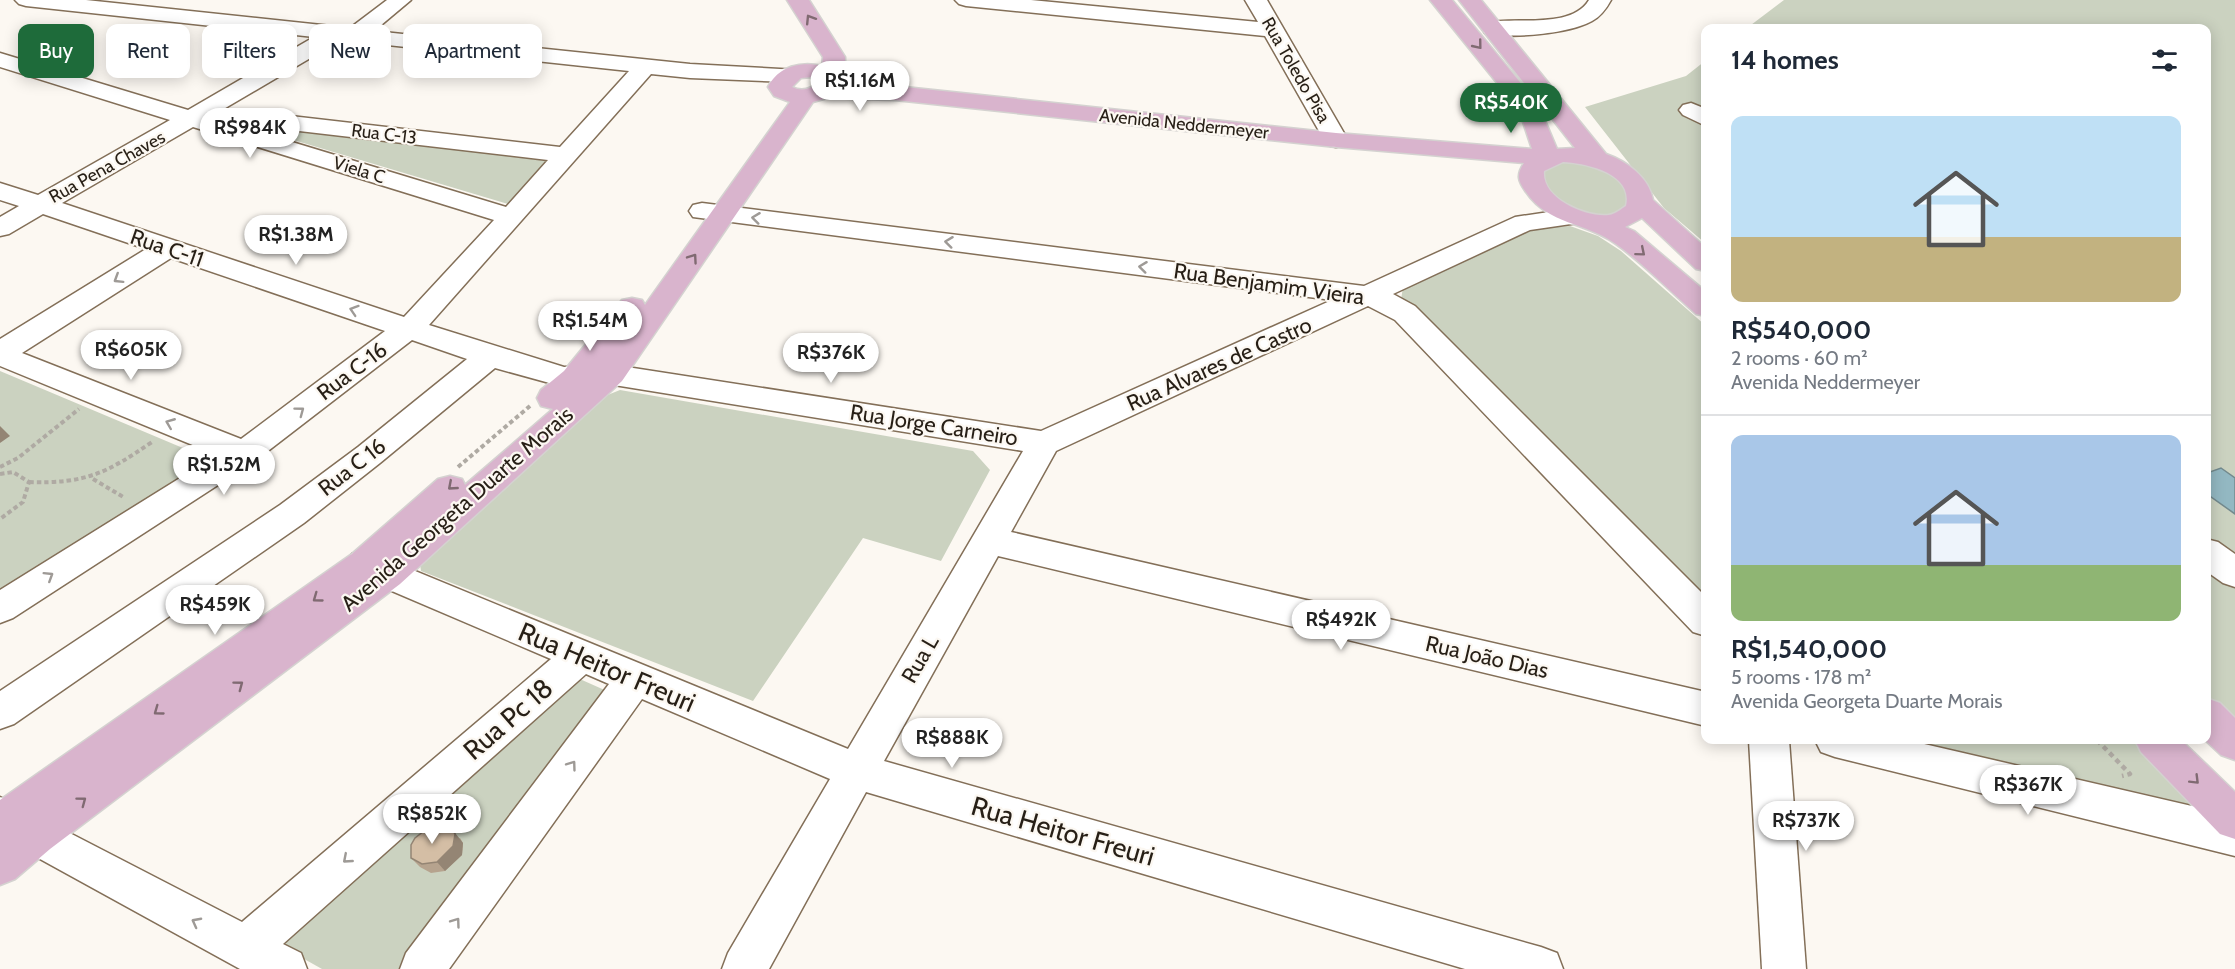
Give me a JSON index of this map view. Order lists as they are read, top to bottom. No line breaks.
{"streets":{"main road":["Avenida Neddermeyer","Avenida Georgeta Duarte Morais"],"street":["Rua Toledo Pisa","Rua C-13","Rua Pena Chaves","Viela C","Rua C-11","Rua Benjamim Vieira","Rua Alvares de Castro","Rua C-16","Rua Jorge Carneiro","Rua C 16","Rua João Dias","Rua L","Rua Heitor Freuri","Rua Pc 18"]},"crossings":[["Rua Toledo Pisa","Avenida Neddermeyer"],["Avenida Neddermeyer","Rua Alvares de Castro"],["Avenida Neddermeyer","Rua C-16"],["Avenida Neddermeyer","Avenida Georgeta Duarte Morais"],["Rua C-13","Rua Pena Chaves"],["Rua C-13","Viela C"],["Rua C-13","Rua C-16"],["Rua Pena Chaves","Viela C"],["Rua Pena Chaves","Rua C-11"],["Viela C","Rua C-16"],["Rua C-11","Rua C-16"],["Rua C-11","Rua Jorge Carneiro"],["Rua C-11","Rua C 16"],["Rua C-11","Avenida Georgeta Duarte Morais"],["Rua Benjamim Vieira","Rua Alvares de Castro"],["Rua Benjamim Vieira","Avenida Georgeta Duarte Morais"],["Rua Alvares de Castro","Rua Jorge Carneiro"],["Rua Alvares de Castro","Rua L"],["Rua Jorge Carneiro","Avenida Georgeta Duarte Morais"],["Rua Jorge Carneiro","Rua L"],["Avenida Georgeta Duarte Morais","Rua Heitor Freuri"],["Rua João Dias","Rua L"],["Rua L","Rua Heitor Freuri"],["Rua Heitor Freuri","Rua Pc 18"]],"one_way":["Rua C-16"],"page":{"chip":["Buy","Rent","Filters","New","Apartment"],"heading":"14 homes","price":["R$1.16M","R$540K","R$984K","R$1.38M","R$1.54M","R$605K","R$376K","R$1.52M","R$459K","R$492K","R$888K","R$367K","R$852K","R$737K"],"list":[{"name":"R$540,000","note":"2 rooms · 60 m² · Avenida Neddermeyer"},{"name":"R$1,540,000","note":"5 rooms · 178 m² · Avenida Georgeta Duarte Morais"}]}}
